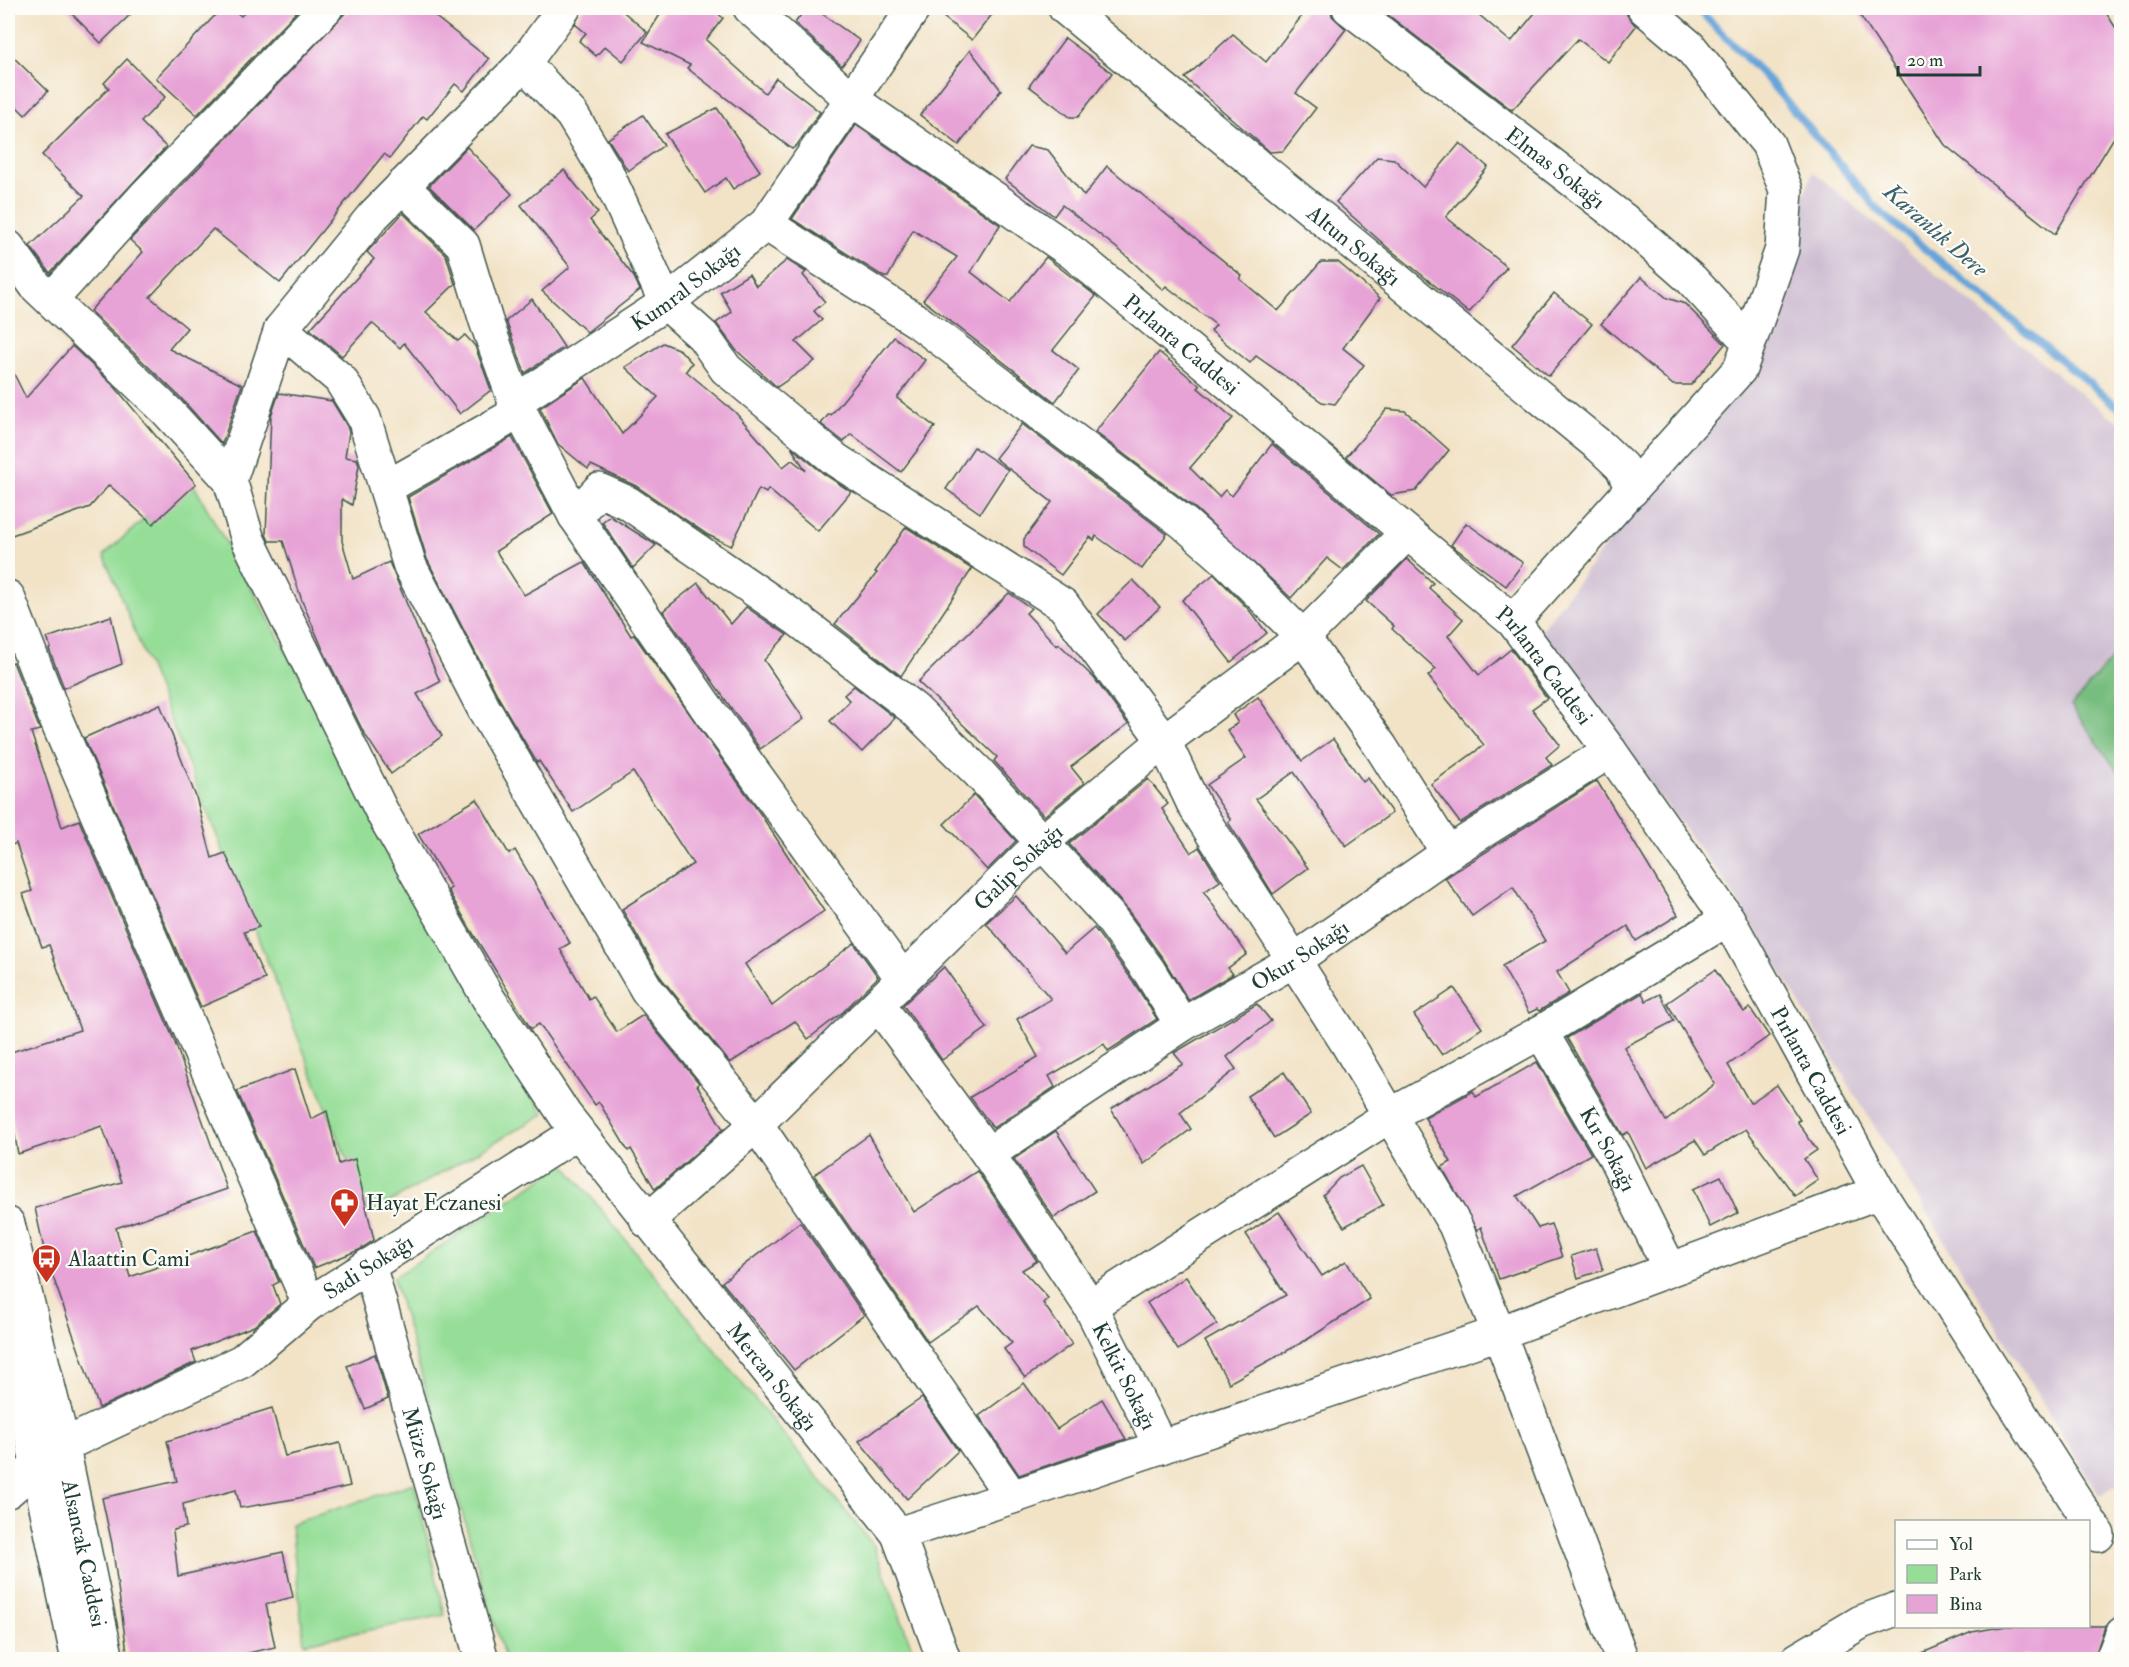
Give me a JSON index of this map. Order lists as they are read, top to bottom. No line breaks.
{"streets":{"street":["Elmas Sokağı","Altun Sokağı","Kumral Sokağı","Pırlanta Caddesi","Galip Sokağı","Okur Sokağı","Kır Sokağı","Sadi Sokağı","Kelkit Sokağı","Mercan Sokağı","Müze Sokağı","Alsancak Caddesi"]},"crossings":[["Kumral Sokağı","Pırlanta Caddesi"],["Pırlanta Caddesi","Galip Sokağı"],["Pırlanta Caddesi","Okur Sokağı"],["Galip Sokağı","Kelkit Sokağı"],["Galip Sokağı","Mercan Sokağı"],["Okur Sokağı","Kelkit Sokağı"],["Sadi Sokağı","Mercan Sokağı"],["Sadi Sokağı","Müze Sokağı"],["Sadi Sokağı","Alsancak Caddesi"]],"water":["Karanlık Dere"],"places":{"pharmacy":["Hayat Eczanesi"],"bus stop":["Alaattin Cami"]},"legend":["Yol","Park","Bina"],"scale_bar":"20 m"}
